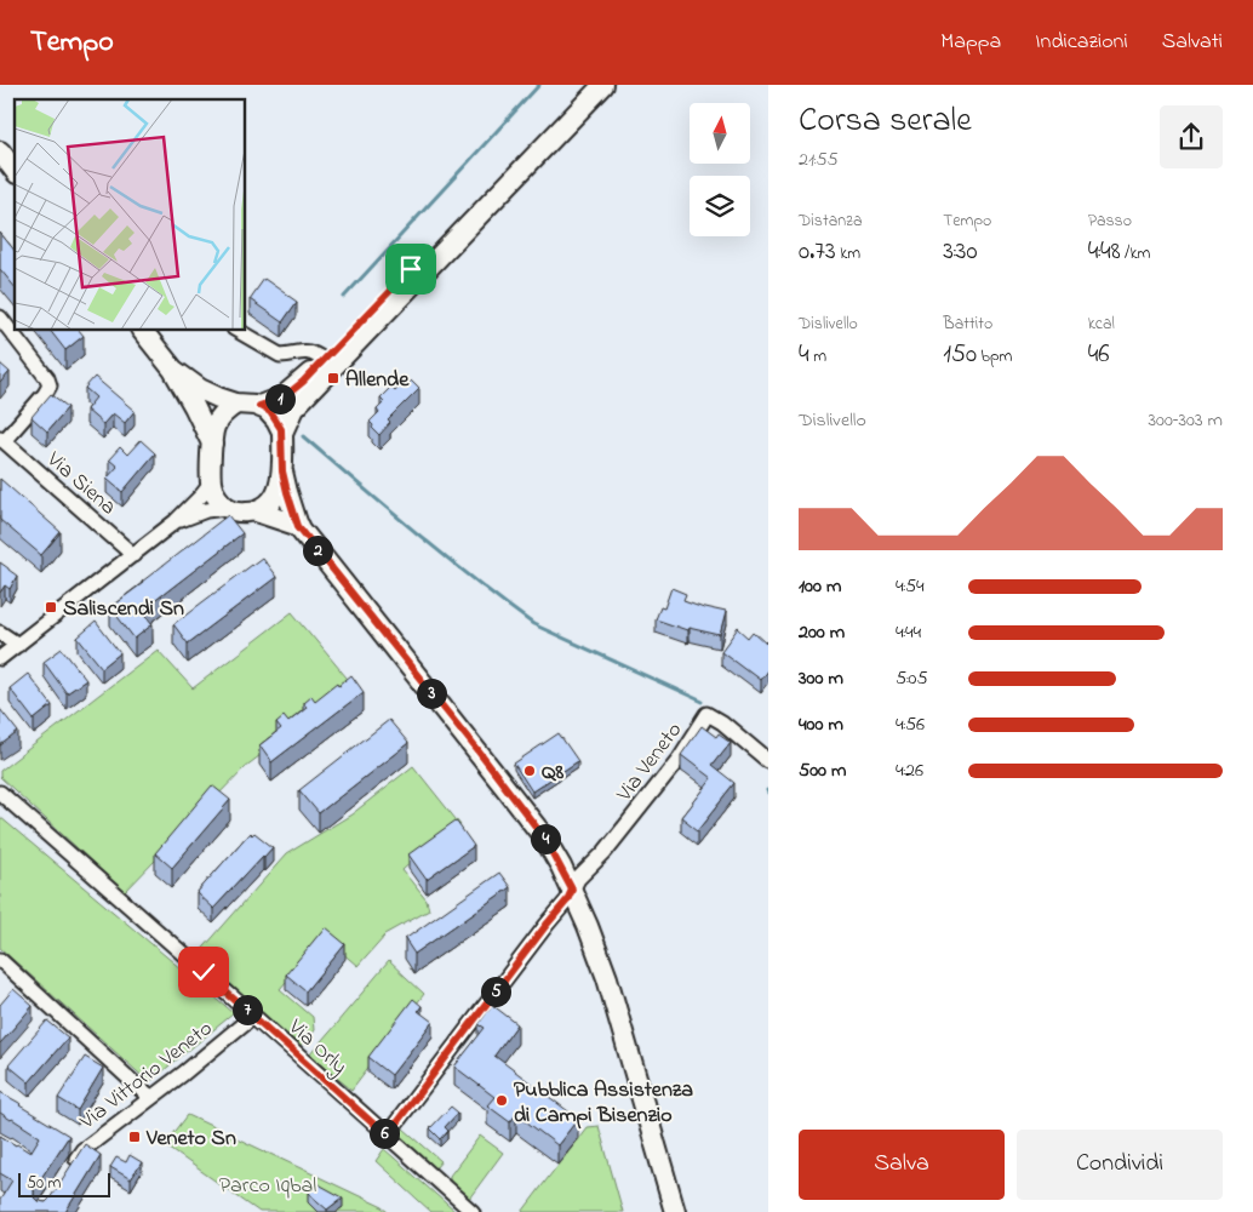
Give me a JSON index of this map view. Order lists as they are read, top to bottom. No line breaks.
{"streets":{"street":["Via Siena","Via Veneto","Via Orly","Via Vittorio Veneto"]},"crossings":[["Via Orly","Via Vittorio Veneto"]],"parks":["Parco Iqbal"],"places":{"transit":["Allende","Saliscendi Sn","Veneto Sn"],"other":["Q8","Pubblica Assistenza di Campi Bisenzio"]},"scale_bar":"50 m","north":"top","page":{"header":"Tempo","nav":["Mappa","Indicazioni","Salvati"],"heading":["Corsa serale","21:55"],"stats":[["Distanza","0.73 km"],["Tempo","3:30"],["Passo","4:48 /km"],["Dislivello","4 m"],["Battito","150 bpm"],["kcal","46"]],"pins":["1","2","3","4","5","7","6"],"chart":["Dislivello","300–303 m"],"list":[{"name":"100 m","note":"4:54"},{"name":"200 m","note":"4:44"},{"name":"300 m","note":"5:05"},{"name":"400 m","note":"4:56"},{"name":"500 m","note":"4:26"}],"buttons":["Salva","Condividi"],"scale":"50 m"}}
